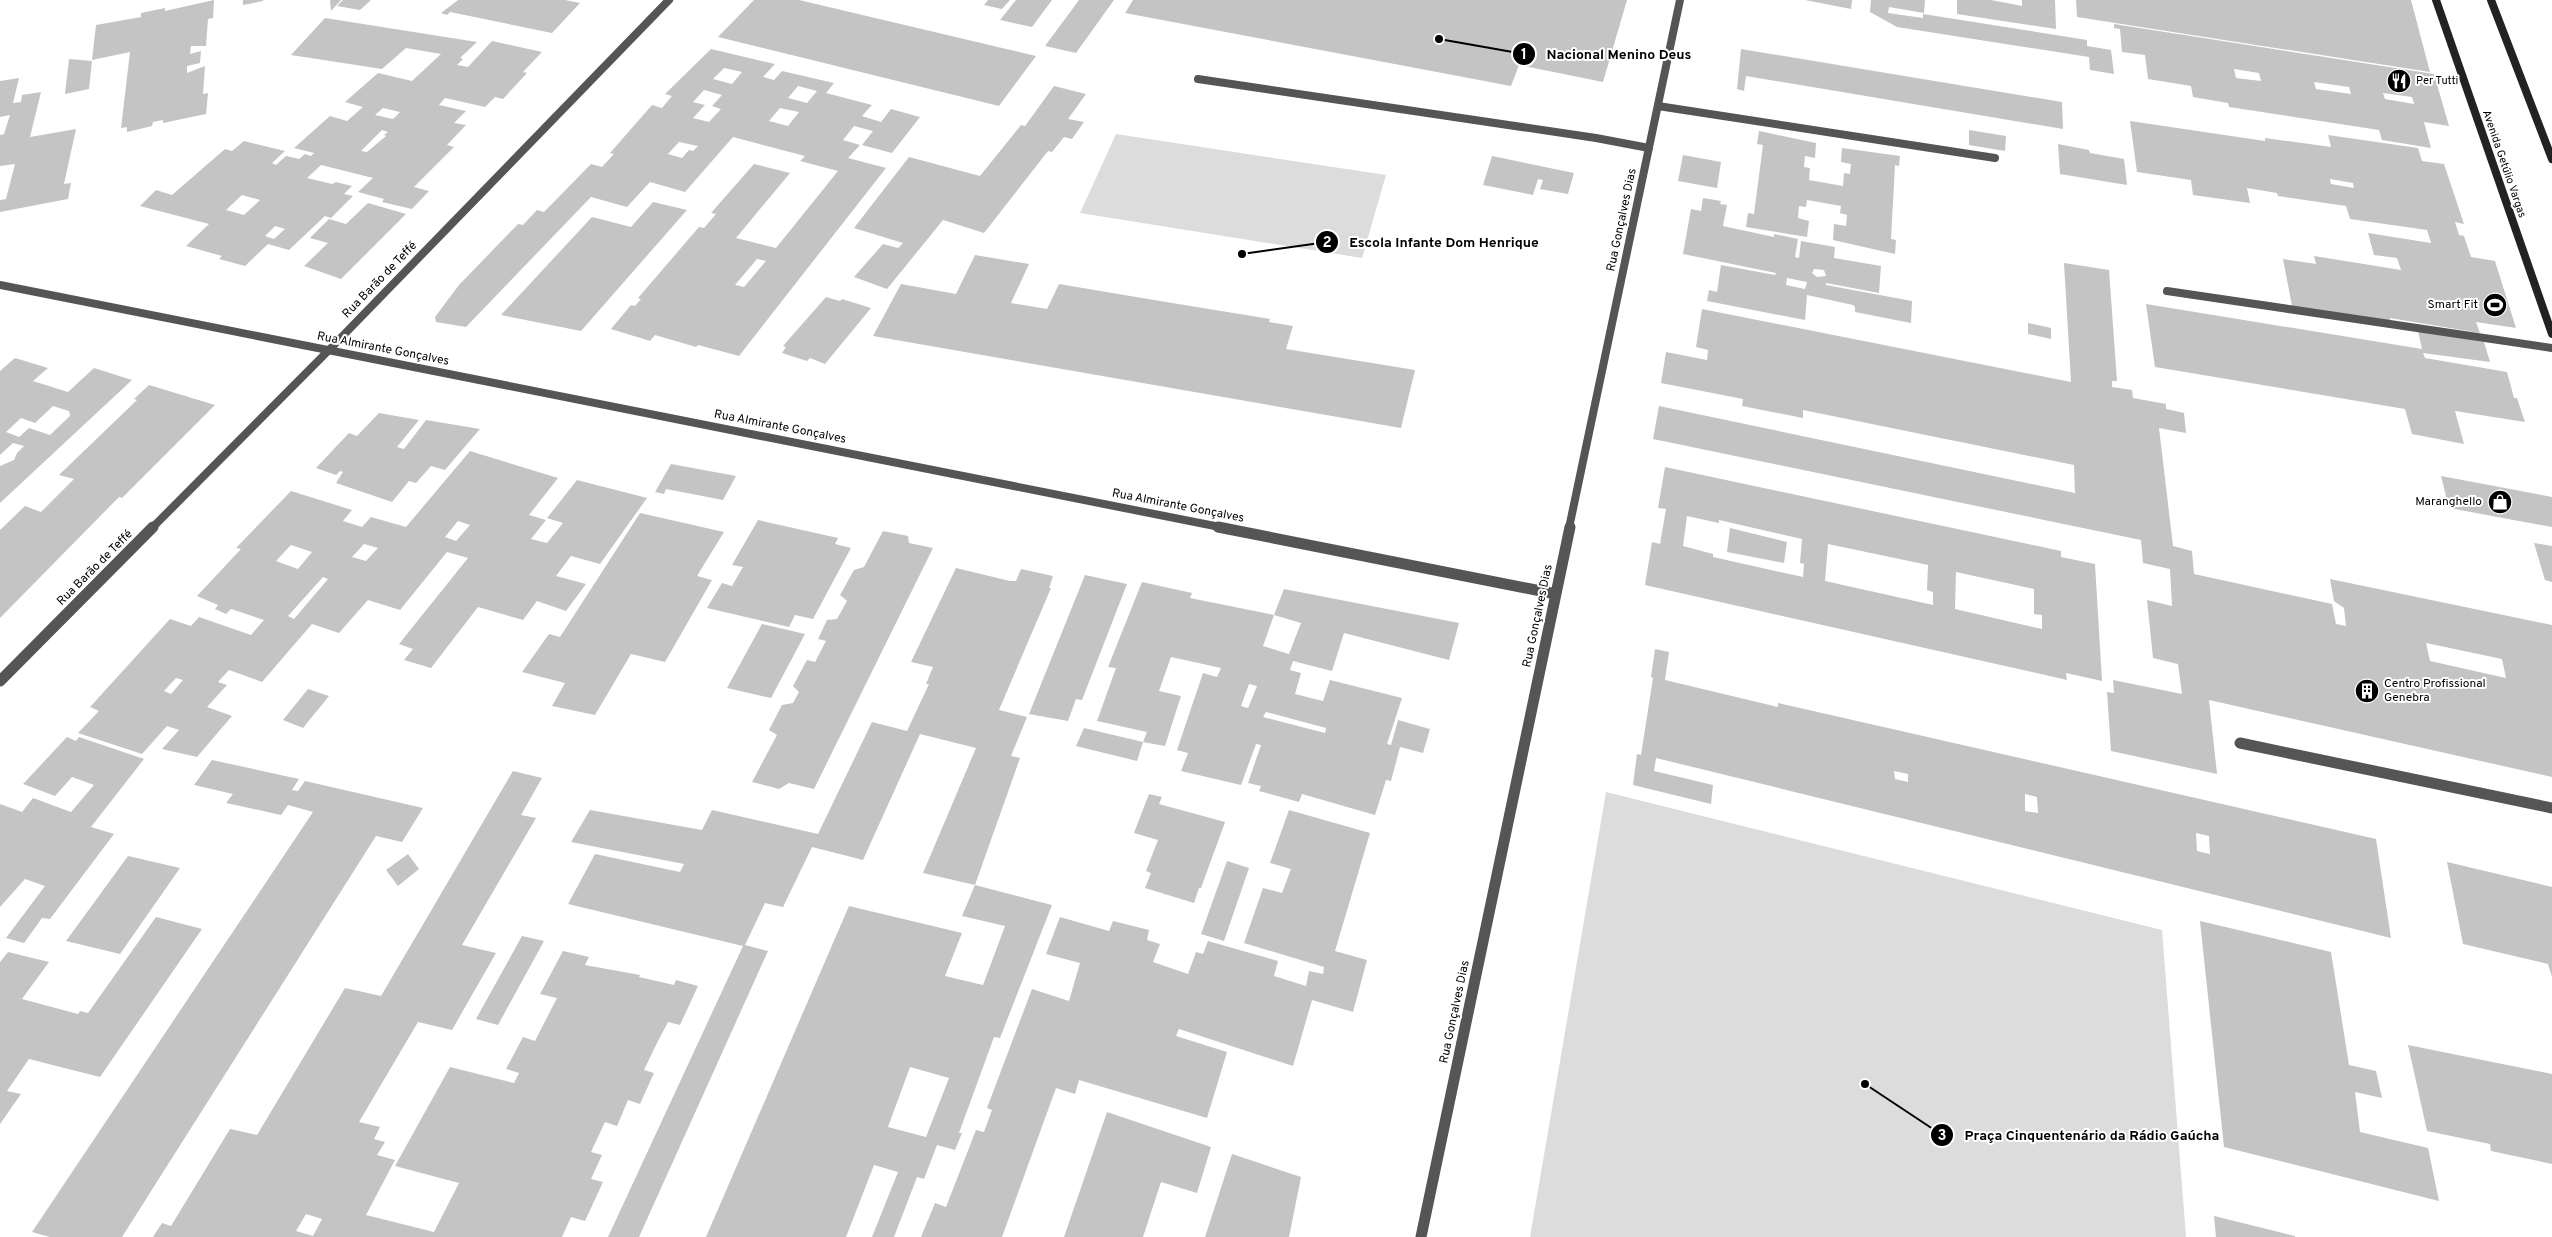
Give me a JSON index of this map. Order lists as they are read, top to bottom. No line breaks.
{"streets":{"main road":["Avenida Getúlio Vargas"],"street":["Rua Gonçalves Dias","Rua Barão de Teffé","Rua Almirante Gonçalves"]},"crossings":[["Rua Gonçalves Dias","Rua Almirante Gonçalves"],["Rua Barão de Teffé","Rua Almirante Gonçalves"]],"places":{"other":["Nacional Menino Deus","Escola Infante Dom Henrique","Praça Cinquentenário da Rádio Gaúcha"],"restaurant":["Per Tutti"],"sports":["Smart Fit"],"shop":["Maranghello"],"building":["Centro Profissional Genebra"]}}
